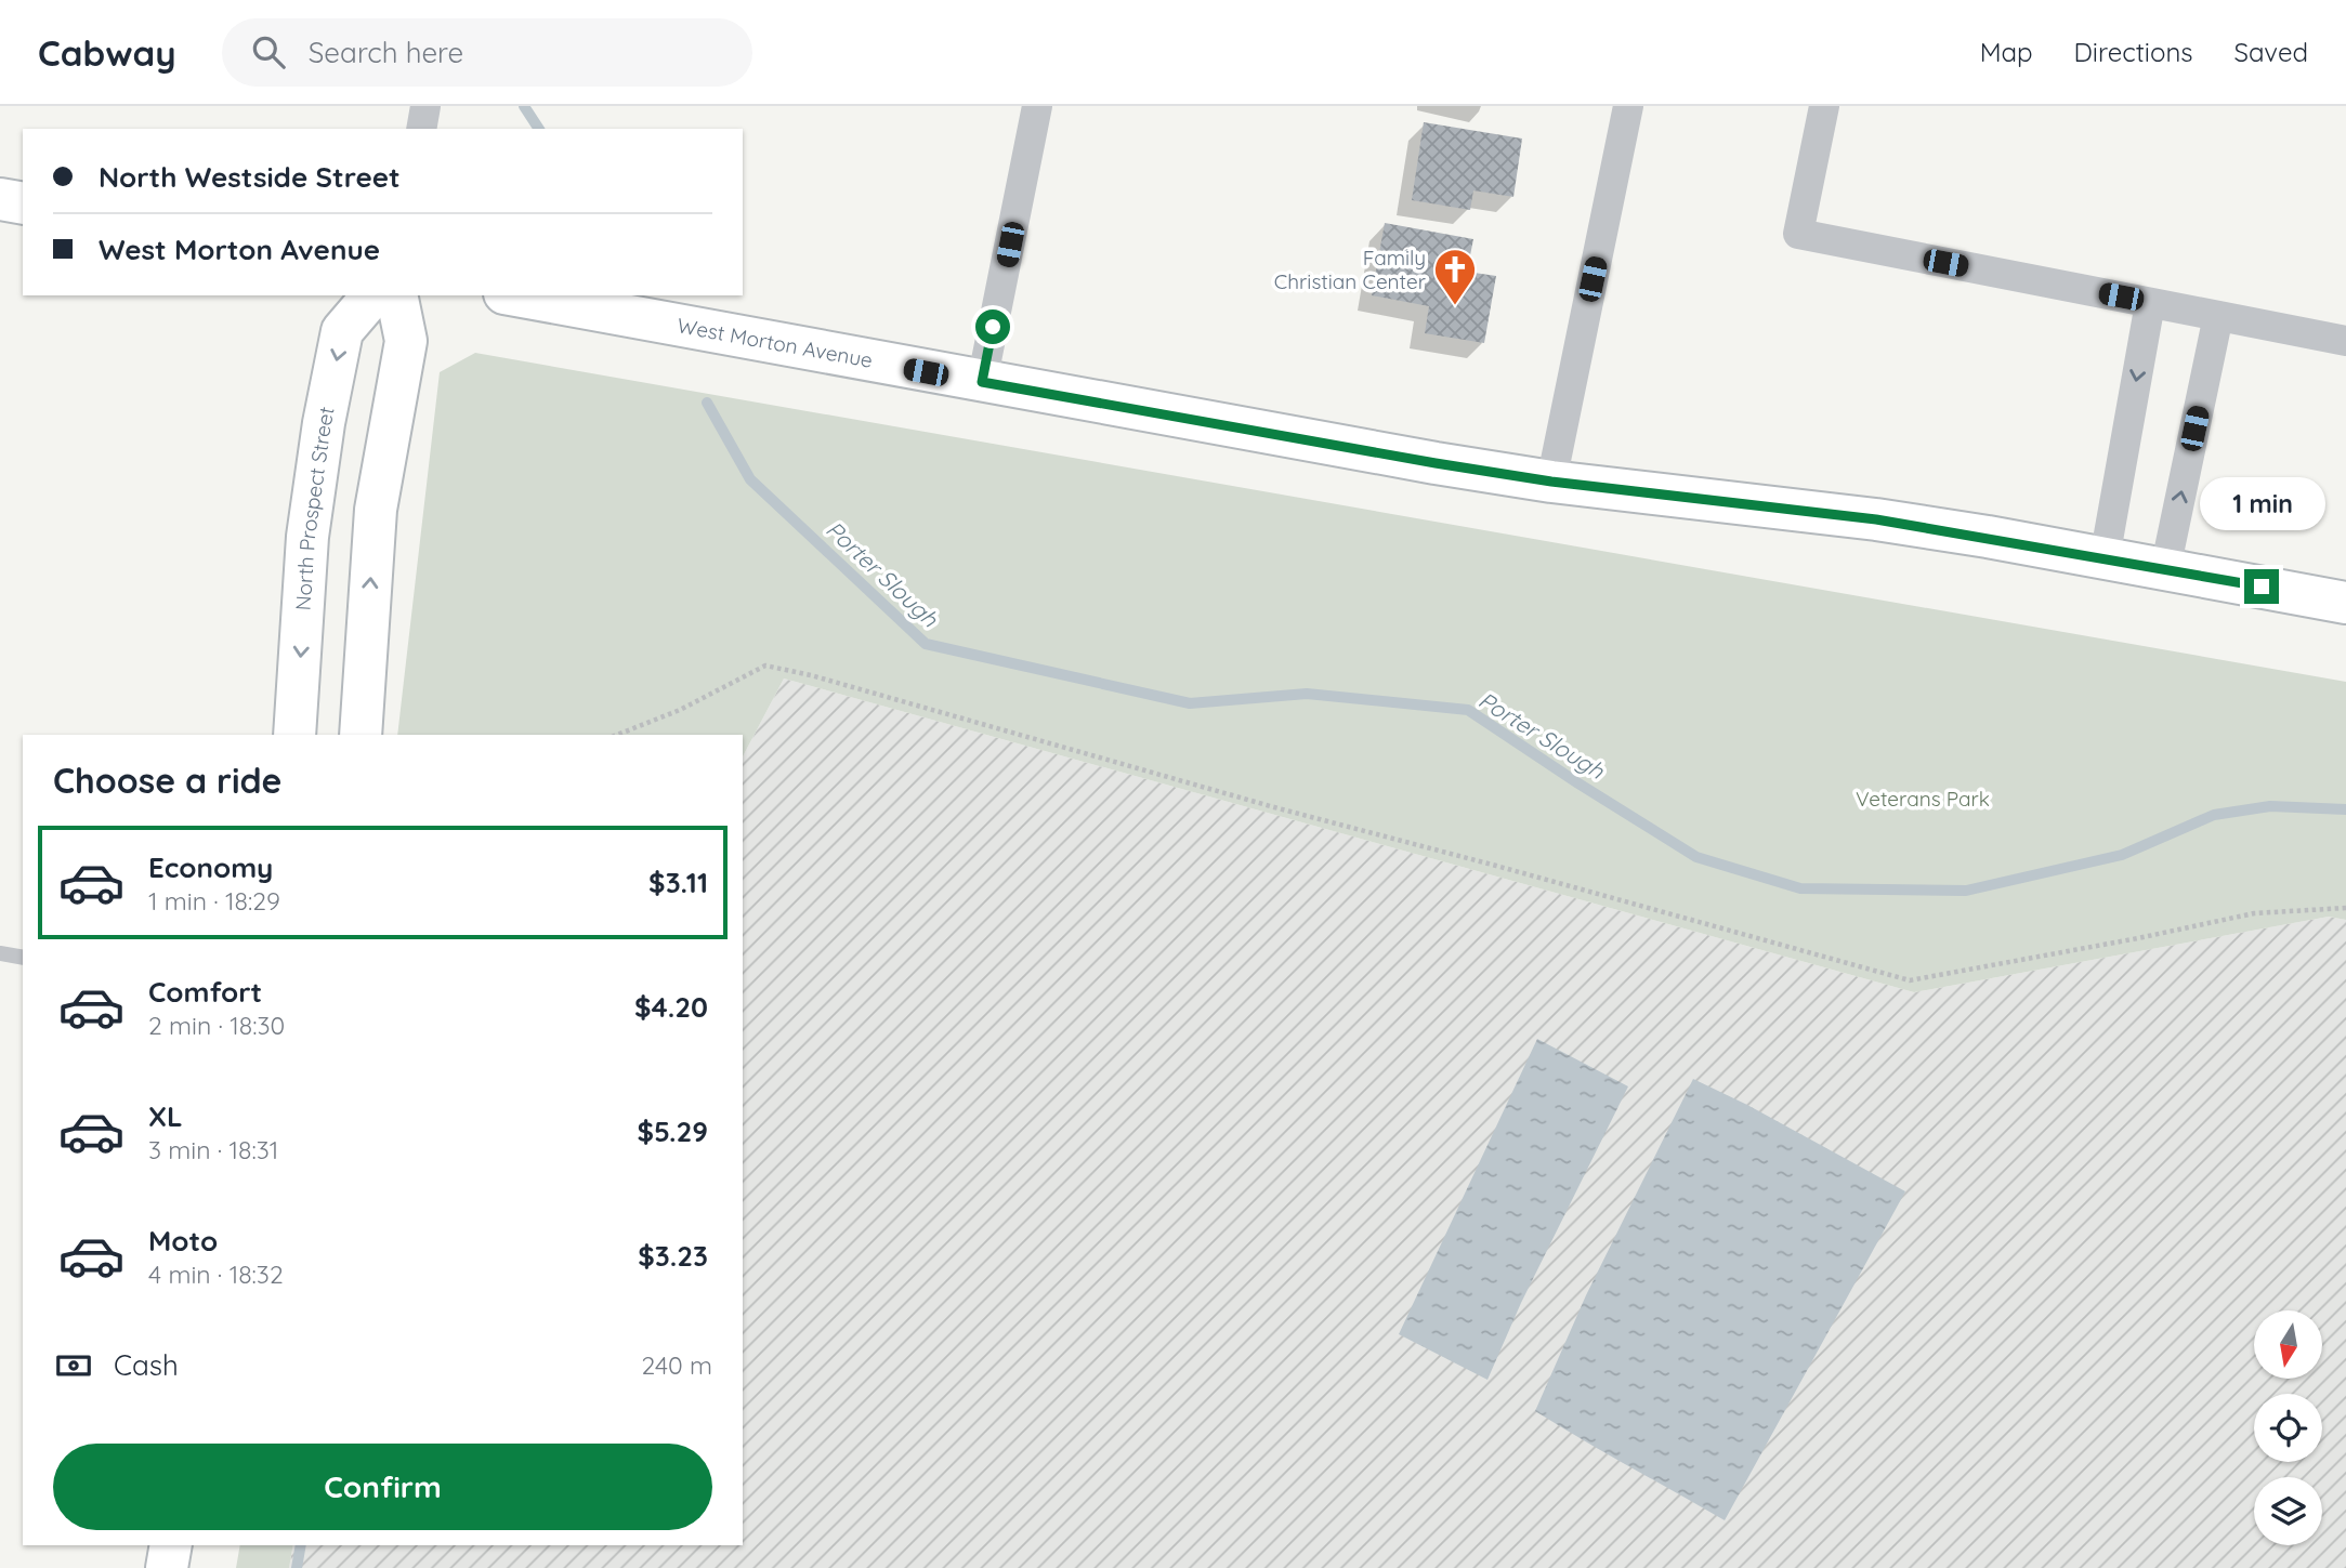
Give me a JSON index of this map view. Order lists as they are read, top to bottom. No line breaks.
{"streets":{"main road":["West Morton Avenue","North Prospect Street"]},"water":["Porter Slough"],"parks":["Veterans Park"],"places":{"church":["Family Christian Center"]},"north":"bottom","page":{"header":"Cabway","search":"Search here","nav":["Map","Directions","Saved"],"banner":["North Westside Street","West Morton Avenue"],"bubble":"1 min","heading":"Choose a ride","list":[{"name":"Economy","note":"1 min · 18:29","value":"$3.11"},{"name":"Comfort","note":"2 min · 18:30","value":"$4.20"},{"name":"XL","note":"3 min · 18:31","value":"$5.29"},{"name":"Moto","note":"4 min · 18:32","value":"$3.23"}],"pay":["Cash","240 m"],"buttons":"Confirm"}}
